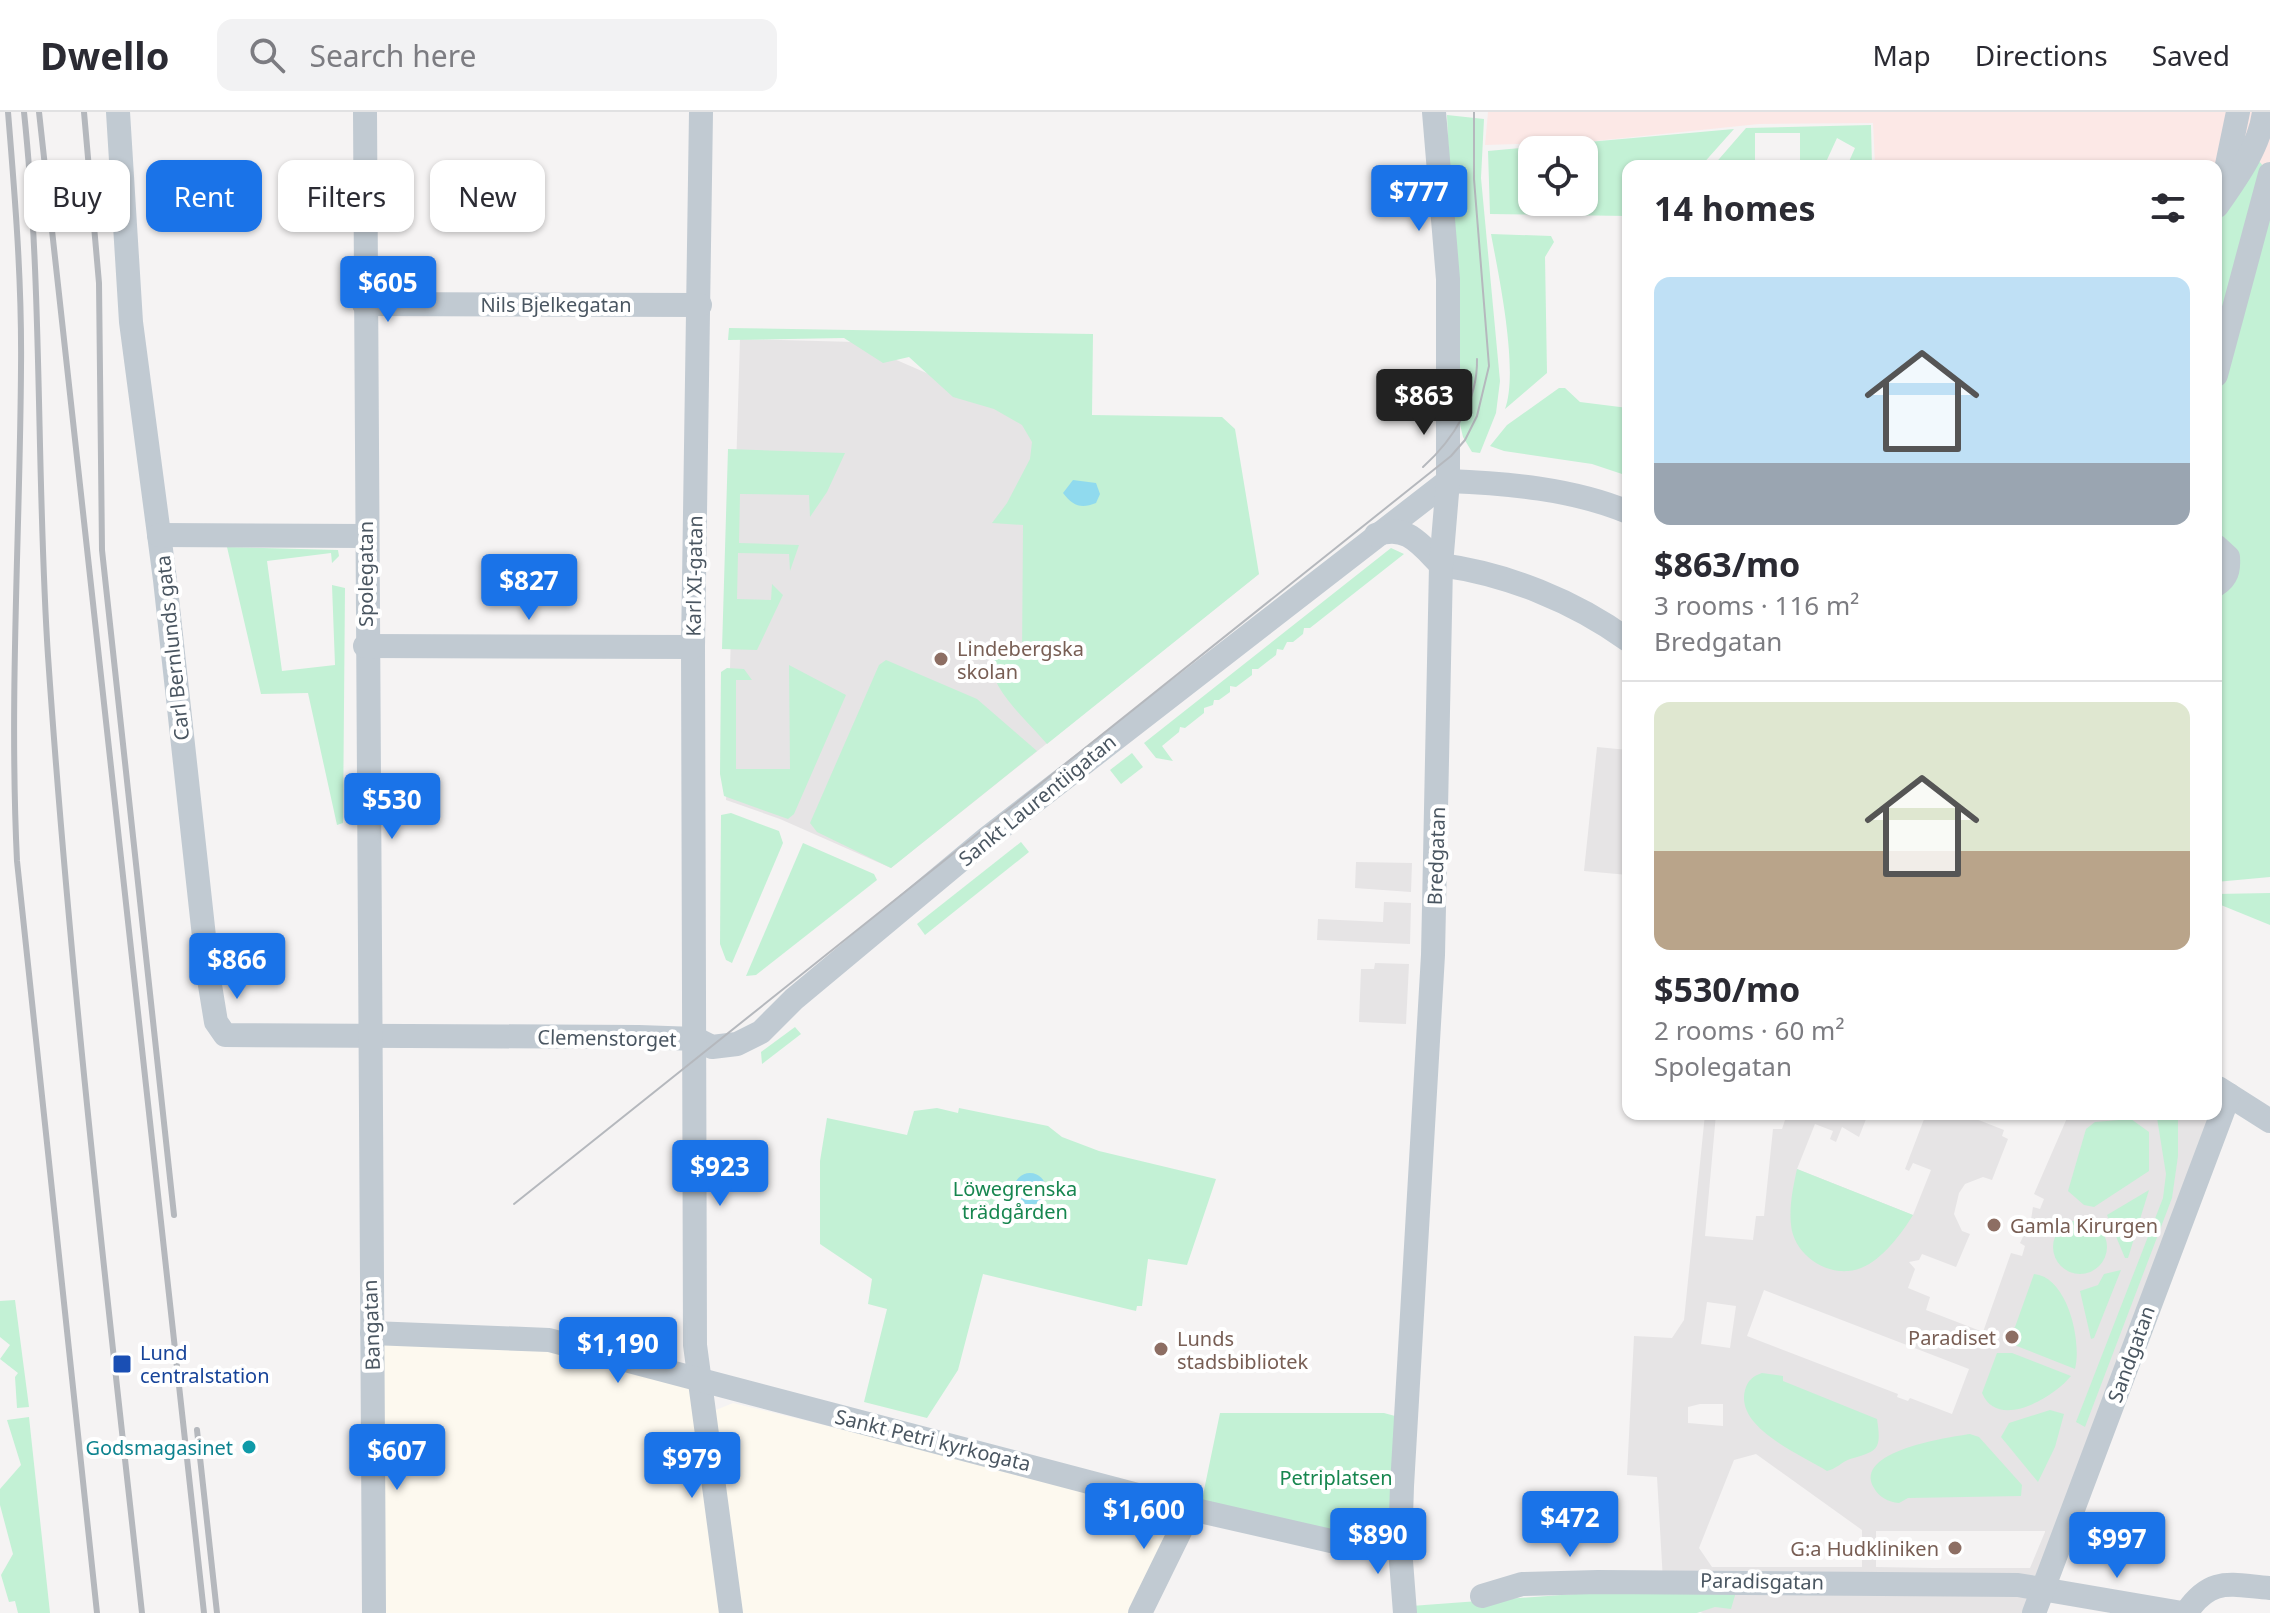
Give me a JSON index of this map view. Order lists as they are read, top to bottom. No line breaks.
{"streets":{"street":["Nils Bjelkegatan","Spolegatan","Karl XI-gatan","Carl Bernlunds gata","Sankt Laurentiigatan","Bredgatan","Clemenstorget","Bangatan","Sandgatan","Sankt Petri kyrkogata","Paradisgatan"]},"crossings":[["Nils Bjelkegatan","Spolegatan"],["Nils Bjelkegatan","Karl XI-gatan"],["Spolegatan","Carl Bernlunds gata"],["Spolegatan","Clemenstorget"],["Spolegatan","Bangatan"],["Karl XI-gatan","Sankt Laurentiigatan"],["Karl XI-gatan","Clemenstorget"],["Carl Bernlunds gata","Clemenstorget"],["Carl Bernlunds gata","Bangatan"],["Sankt Laurentiigatan","Bredgatan"],["Sankt Laurentiigatan","Clemenstorget"],["Bredgatan","Sankt Petri kyrkogata"],["Clemenstorget","Bangatan"],["Clemenstorget","Sankt Petri kyrkogata"],["Sandgatan","Paradisgatan"]],"parks":["Löwegrenska trädgården","Petriplatsen"],"places":{"other":["Lindebergska skolan","Gamla Kirurgen","Paradiset","Lunds stadsbibliotek","Godsmagasinet","G:a Hudkliniken"],"transit":["Lund centralstation"]},"page":{"header":"Dwello","search":"Search here","nav":["Map","Directions","Saved"],"chip":["Buy","Rent","Filters","New"],"heading":"14 homes","price":["$777","$605","$863","$827","$530","$866","$923","$1,190","$607","$979","$1,600","$472","$890","$997"],"list":[{"name":"$863/mo","note":"3 rooms · 116 m² · Bredgatan"},{"name":"$530/mo","note":"2 rooms · 60 m² · Spolegatan"}]}}
